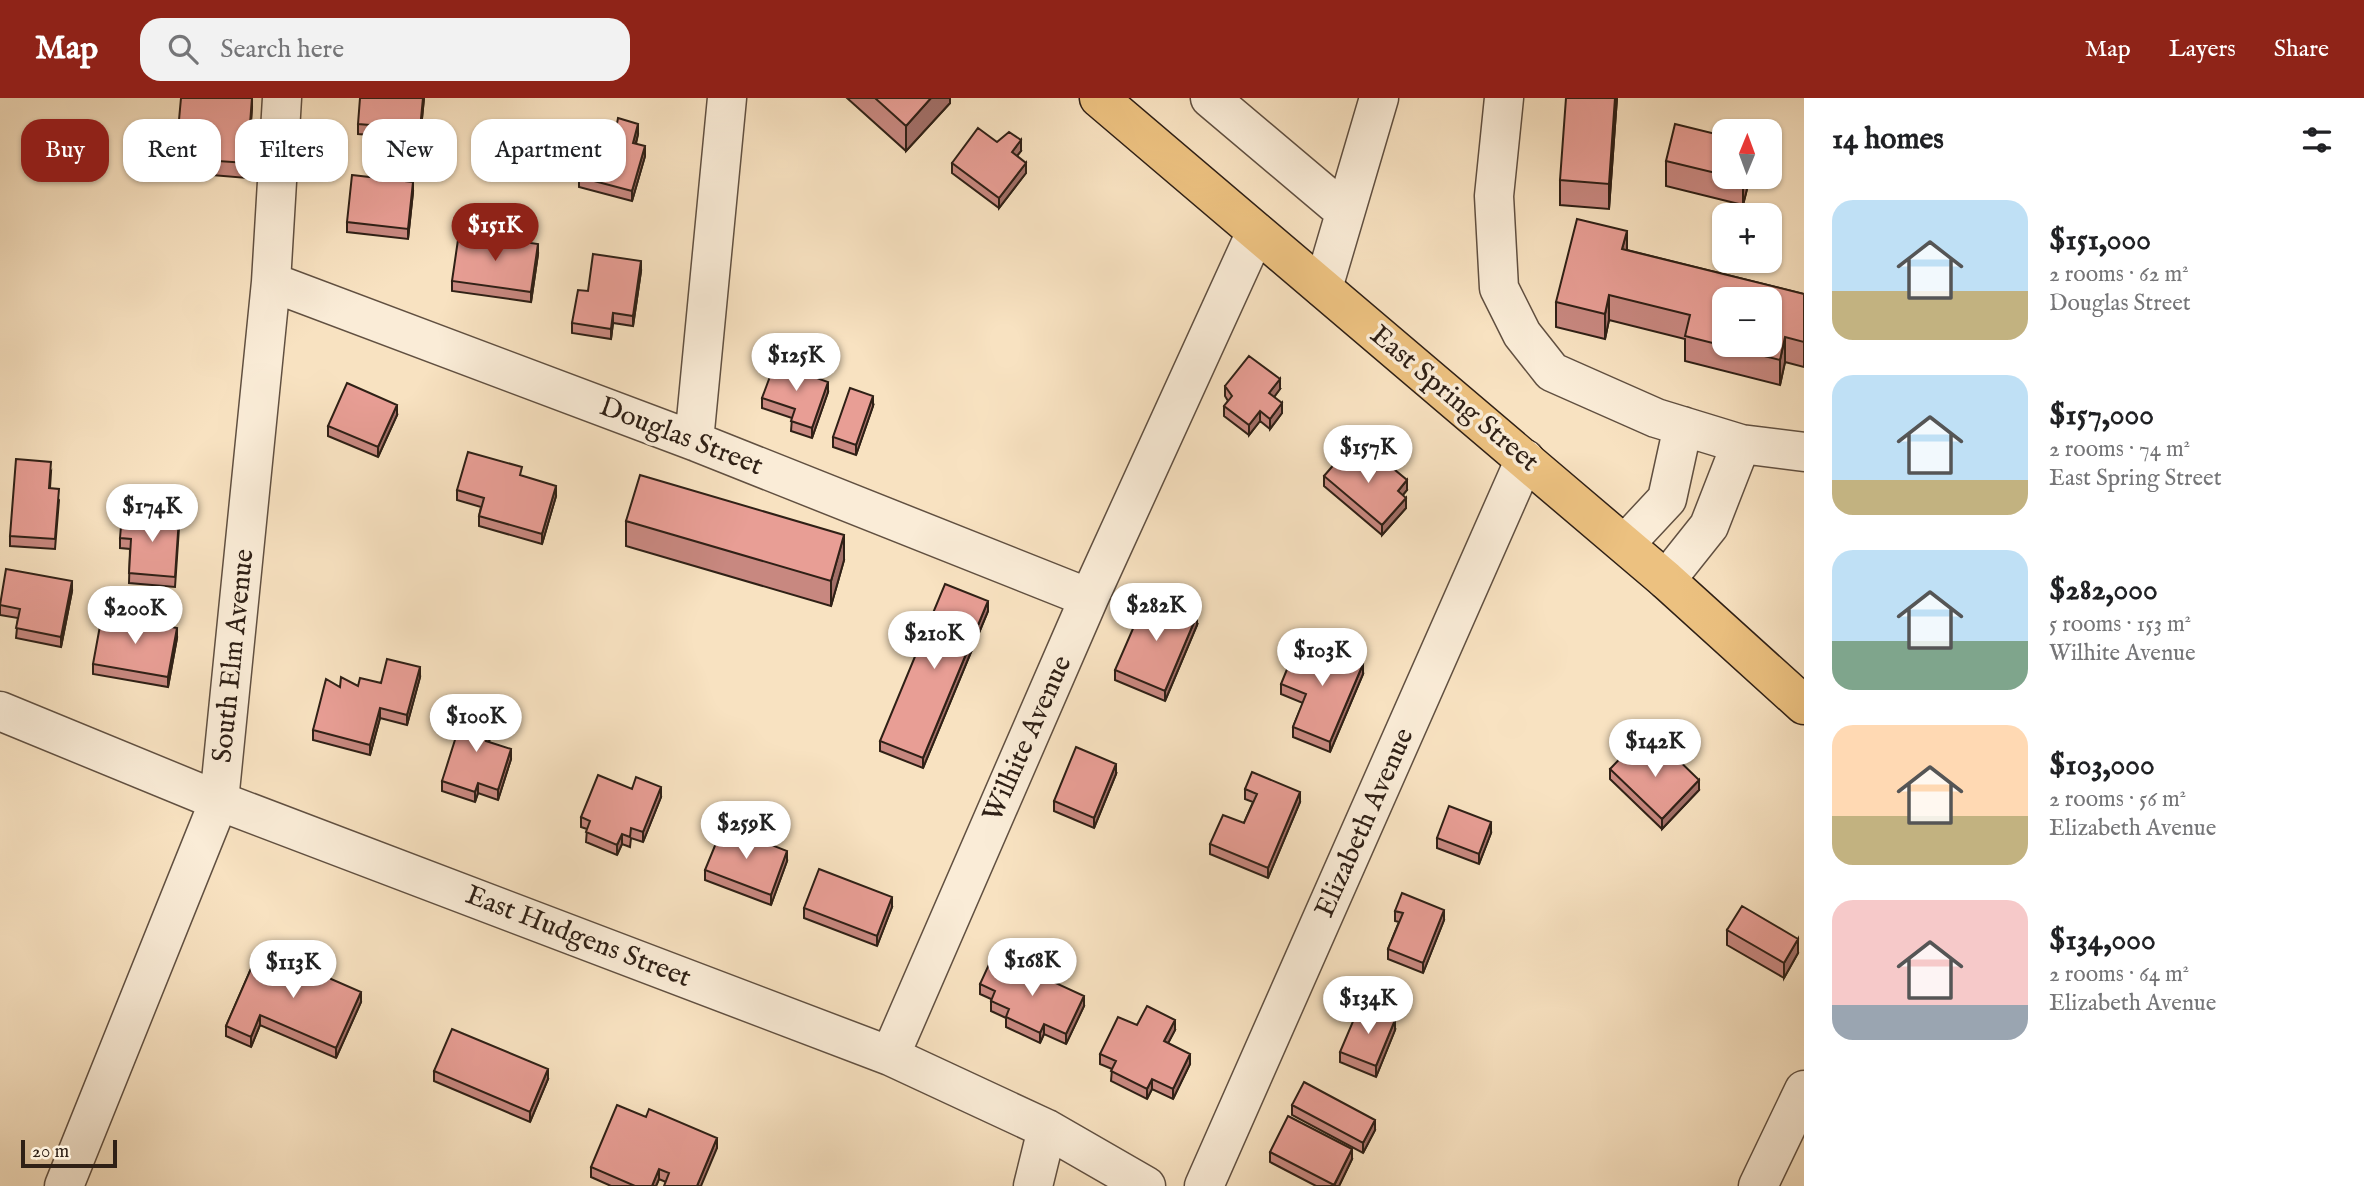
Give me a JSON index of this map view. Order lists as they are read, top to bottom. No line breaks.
{"streets":{"main road":["East Spring Street"],"street":["Douglas Street","South Elm Avenue","Wilhite Avenue","Elizabeth Avenue","East Hudgens Street"]},"crossings":[["East Spring Street","Wilhite Avenue"],["East Spring Street","Elizabeth Avenue"],["Douglas Street","South Elm Avenue"],["Douglas Street","Wilhite Avenue"],["South Elm Avenue","East Hudgens Street"],["Wilhite Avenue","East Hudgens Street"]],"scale_bar":"20 m","north":"top","page":{"header":"Map","search":"Search here","nav":["Map","Layers","Share"],"heading":"14 homes","map_buttons":["+","−"],"chip":["Buy","Rent","Filters","New","Apartment"],"list":[{"name":"$151,000","note":"2 rooms · 62 m² · Douglas Street"},{"name":"$157,000","note":"2 rooms · 74 m² · East Spring Street"},{"name":"$282,000","note":"5 rooms · 153 m² · Wilhite Avenue"},{"name":"$103,000","note":"2 rooms · 56 m² · Elizabeth Avenue"},{"name":"$134,000","note":"2 rooms · 64 m² · Elizabeth Avenue"}],"price":["$151K","$125K","$157K","$174K","$282K","$200K","$210K","$103K","$100K","$142K","$259K","$168K","$113K","$134K"],"scale":"20 m"}}
